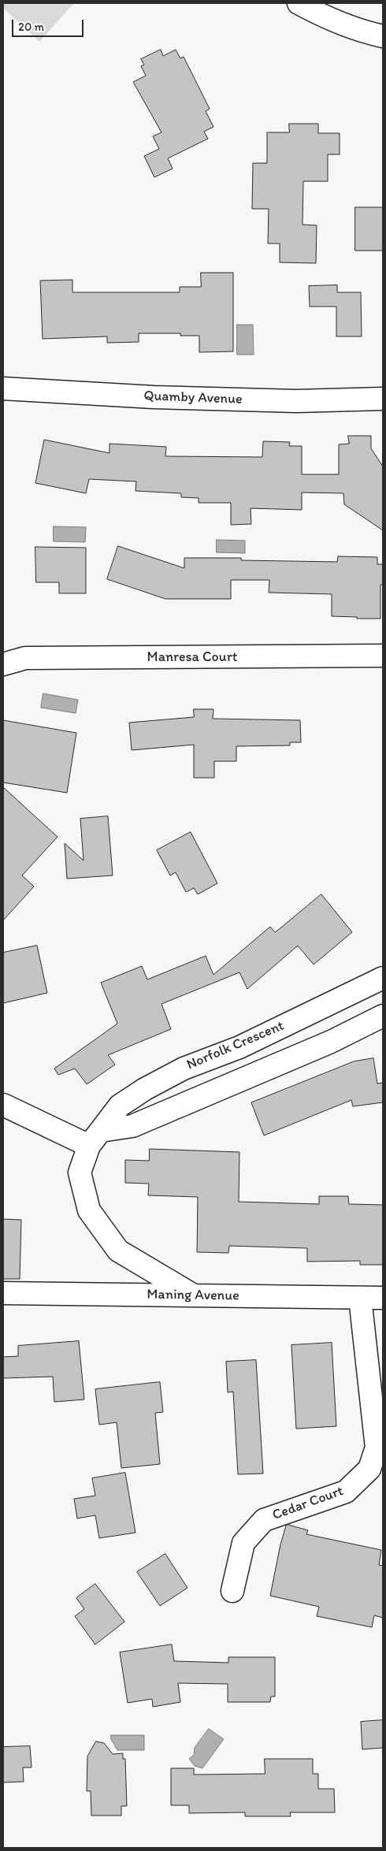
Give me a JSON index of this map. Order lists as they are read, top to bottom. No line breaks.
{"streets":{"street":["Quamby Avenue","Manresa Court","Norfolk Crescent","Maning Avenue","Cedar Court"]},"crossings":[["Norfolk Crescent","Maning Avenue"],["Maning Avenue","Cedar Court"]],"scale_bar":"20 m"}
